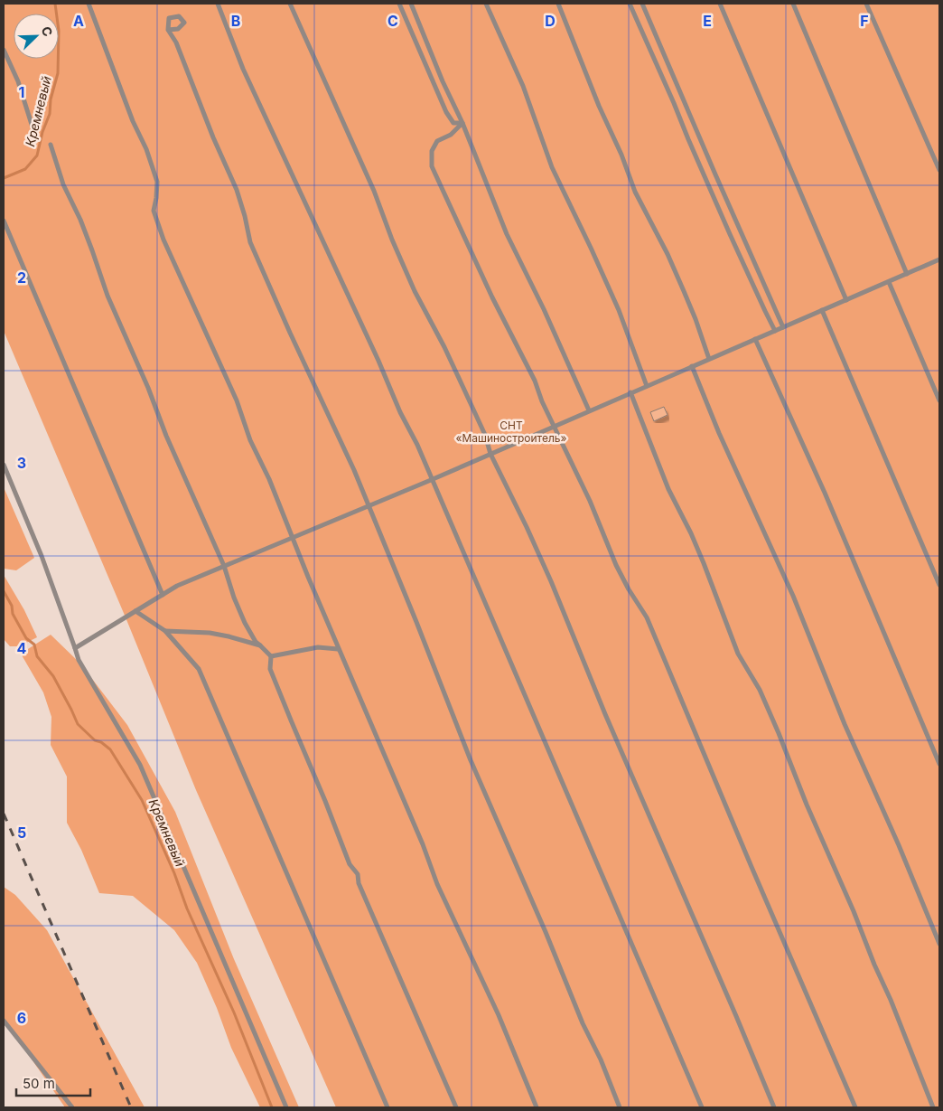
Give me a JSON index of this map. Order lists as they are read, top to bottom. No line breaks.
{"water":["Кремневый"],"parks":["СНТ «Машиностроитель»"],"scale_bar":"50 m","north":"top right","grid":{"columns":["A","B","C","D","E","F"],"rows":["1","2","3","4","5","6"]}}
